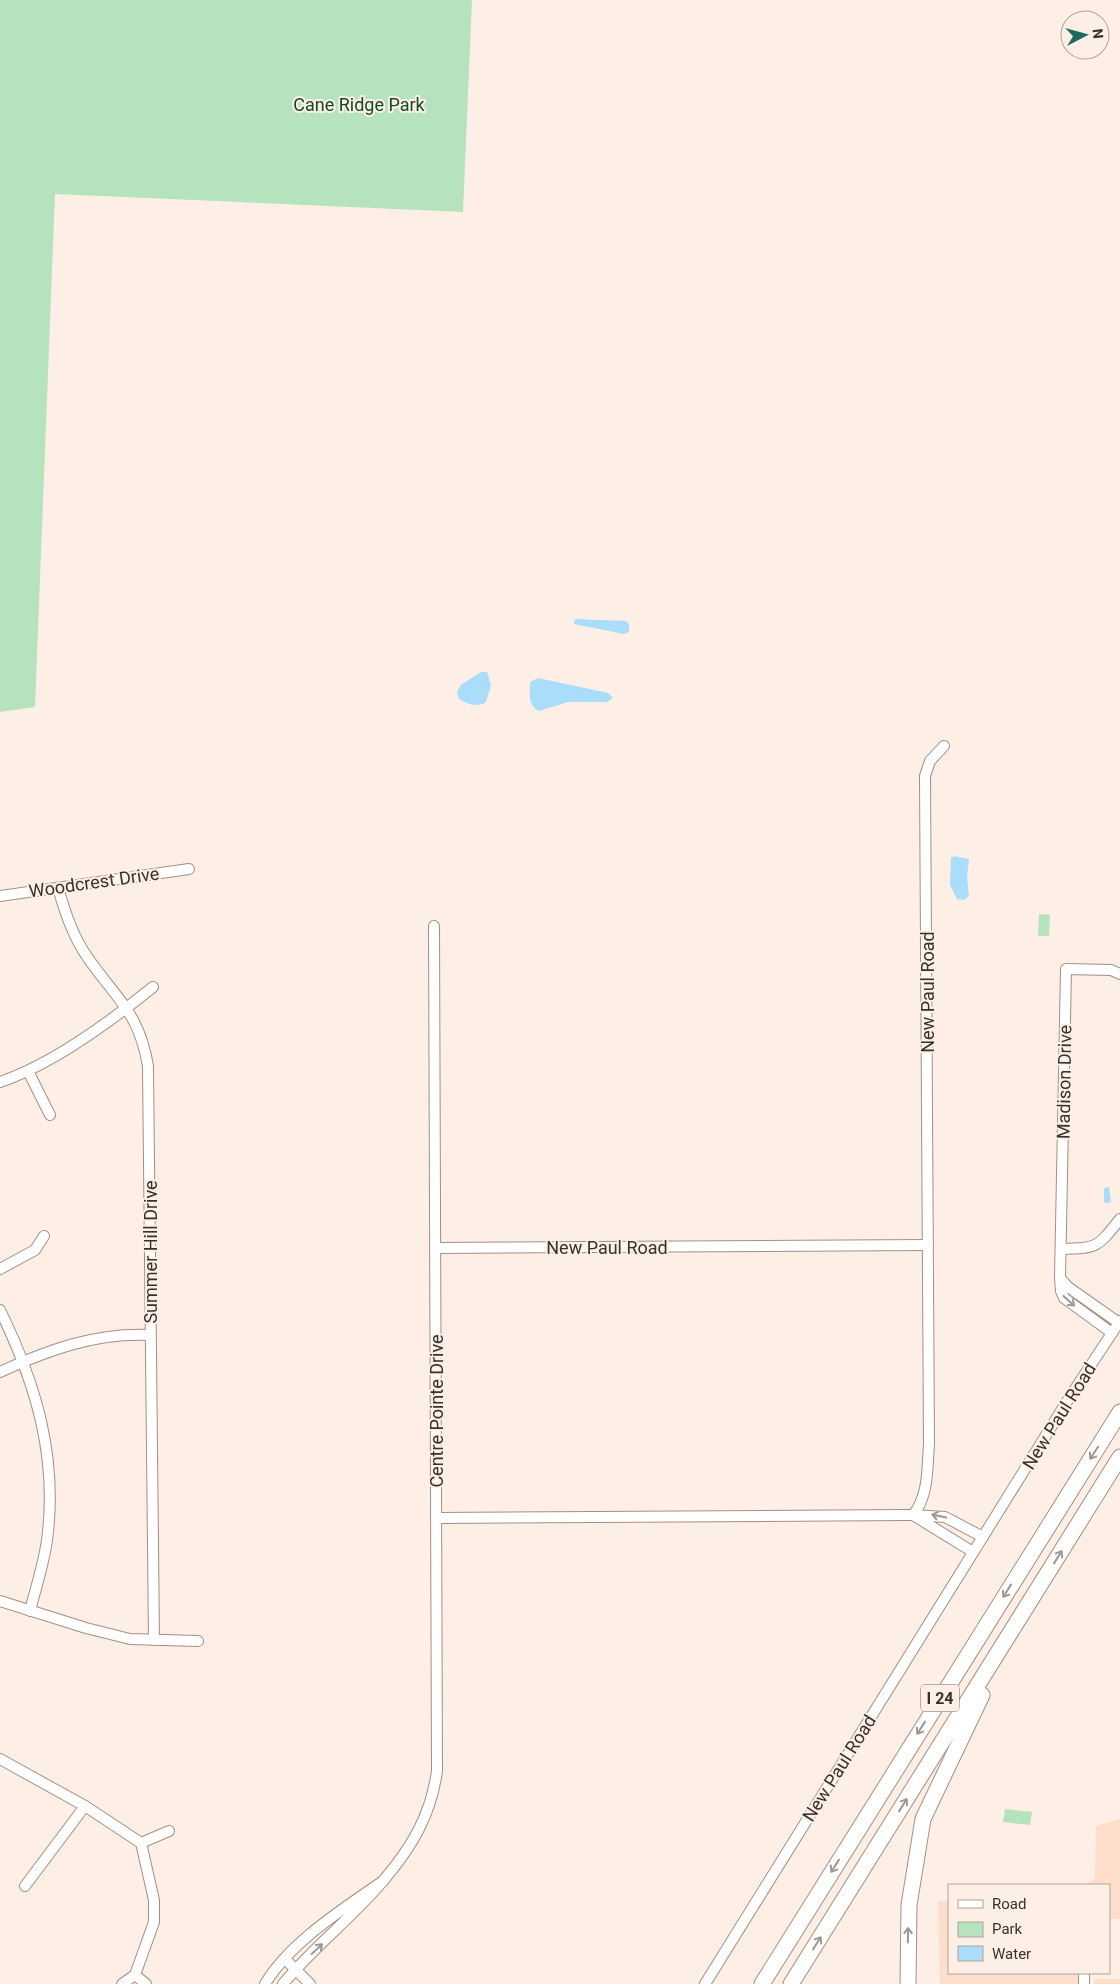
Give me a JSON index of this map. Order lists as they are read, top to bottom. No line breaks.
{"streets":{"highway":["I 24"],"street":["Woodcrest Drive","New Paul Road","Madison Drive","Summer Hill Drive","Centre Pointe Drive"]},"crossings":[["Woodcrest Drive","Summer Hill Drive"],["New Paul Road","Madison Drive"],["New Paul Road","Centre Pointe Drive"]],"parks":["Cane Ridge Park"],"legend":["Road","Park","Water"],"north":"right"}
